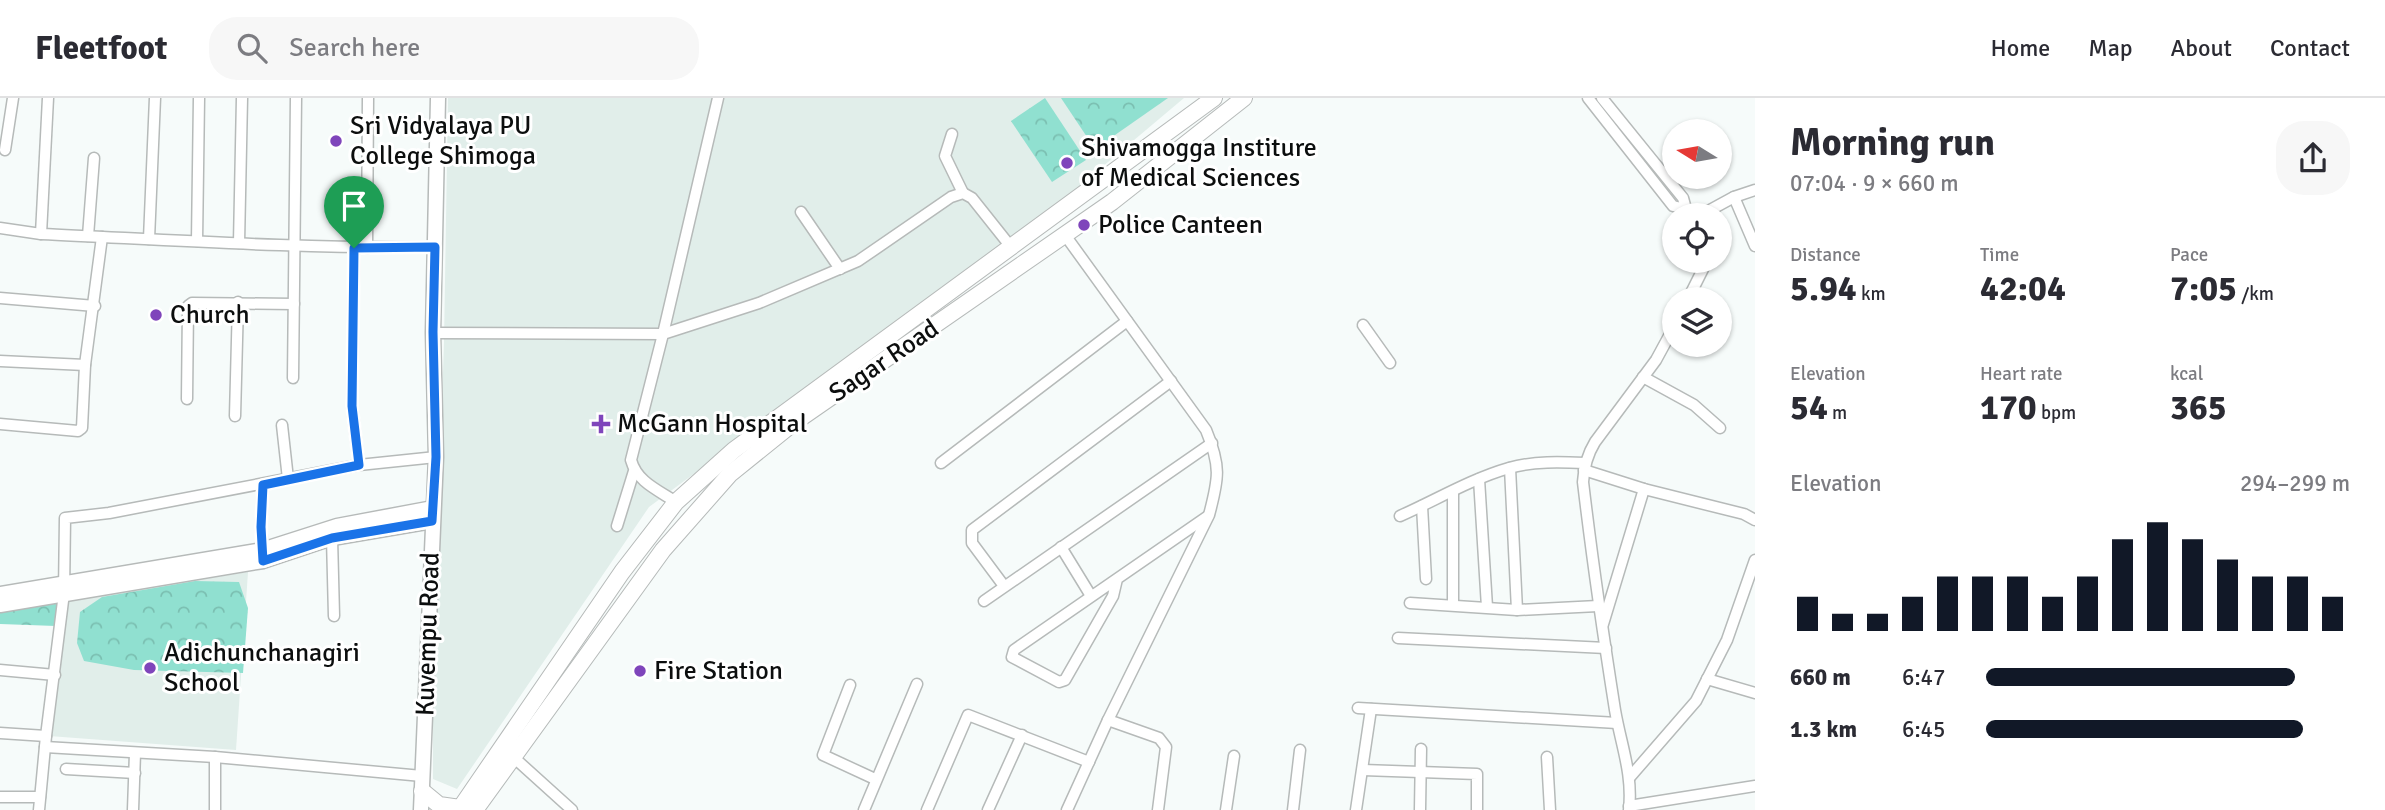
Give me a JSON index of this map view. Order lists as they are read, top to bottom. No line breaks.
{"streets":{"highway":["Sagar Road"],"main road":["Kuvempu Road"]},"places":{"other":["Sri Vidyalaya PU College Shimoga","Shivamogga Institure of Medical Sciences","Police Canteen","Church","Adichunchanagiri School","Fire Station"],"health":["McGann Hospital"]},"north":"left","page":{"header":"Fleetfoot","search":"Search here","nav":["Home","Map","About","Contact"],"heading":["Morning run","07:04 · 9 × 660 m"],"stats":[["Distance","5.94 km"],["Time","42:04"],["Pace","7:05 /km"],["Elevation","54 m"],["Heart rate","170 bpm"],["kcal","365"]],"chart":["Elevation","294–299 m"],"list":[{"name":"660 m","note":"6:47"},{"name":"1.3 km","note":"6:45"}]}}
